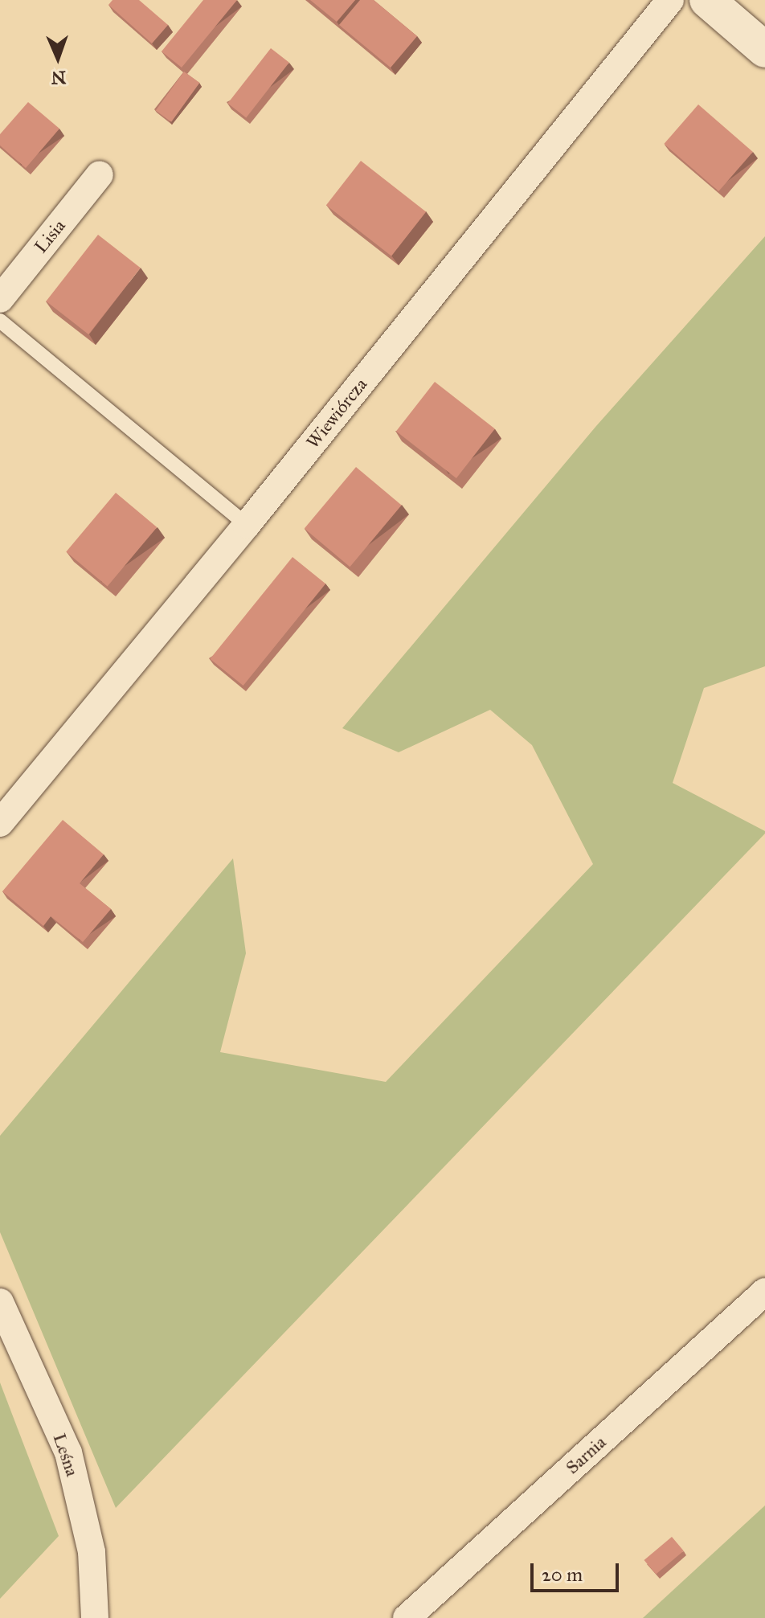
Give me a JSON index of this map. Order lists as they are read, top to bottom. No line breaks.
{"streets":{"street":["Lisia","Wiewiórcza","Leśna","Sarnia"]},"scale_bar":"20 m","north":"bottom"}
